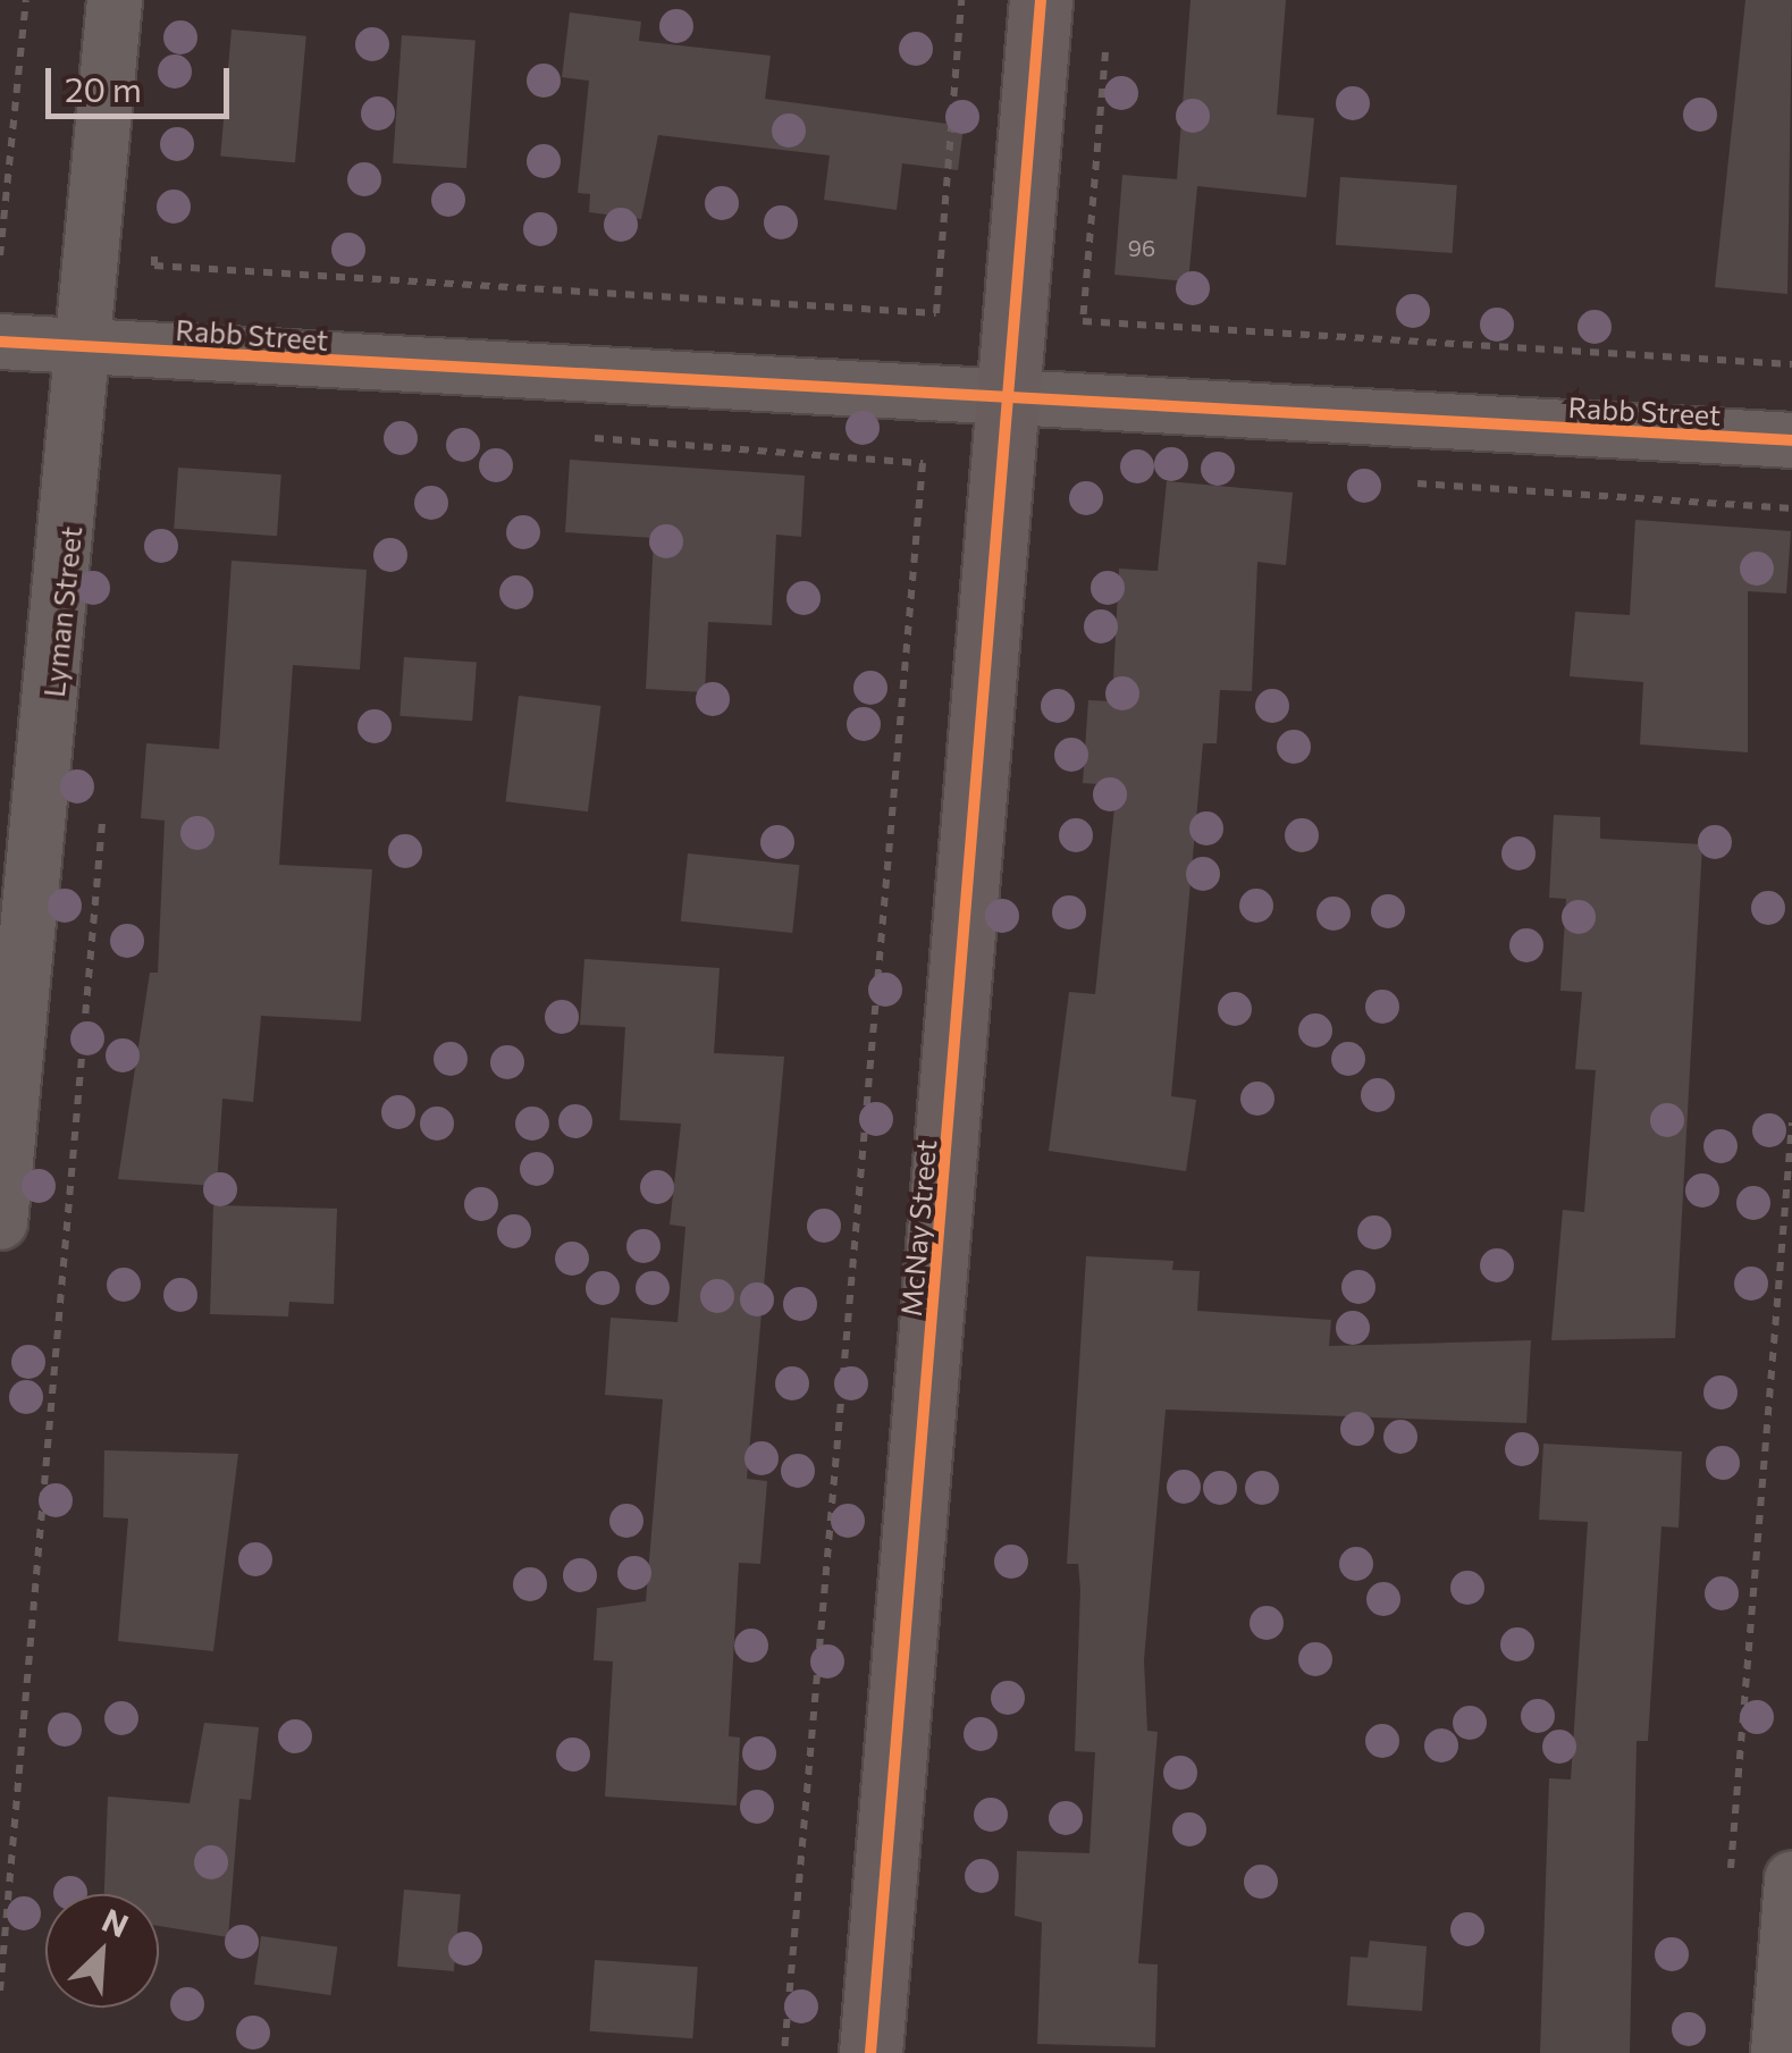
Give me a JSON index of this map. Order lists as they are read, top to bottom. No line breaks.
{"streets":{"street":["Rabb Street","Lyman Street","McNay Street"]},"crossings":[["Rabb Street","Lyman Street"],["Rabb Street","McNay Street"]],"house_numbers":["96"],"scale_bar":"20 m","north":"top right"}
